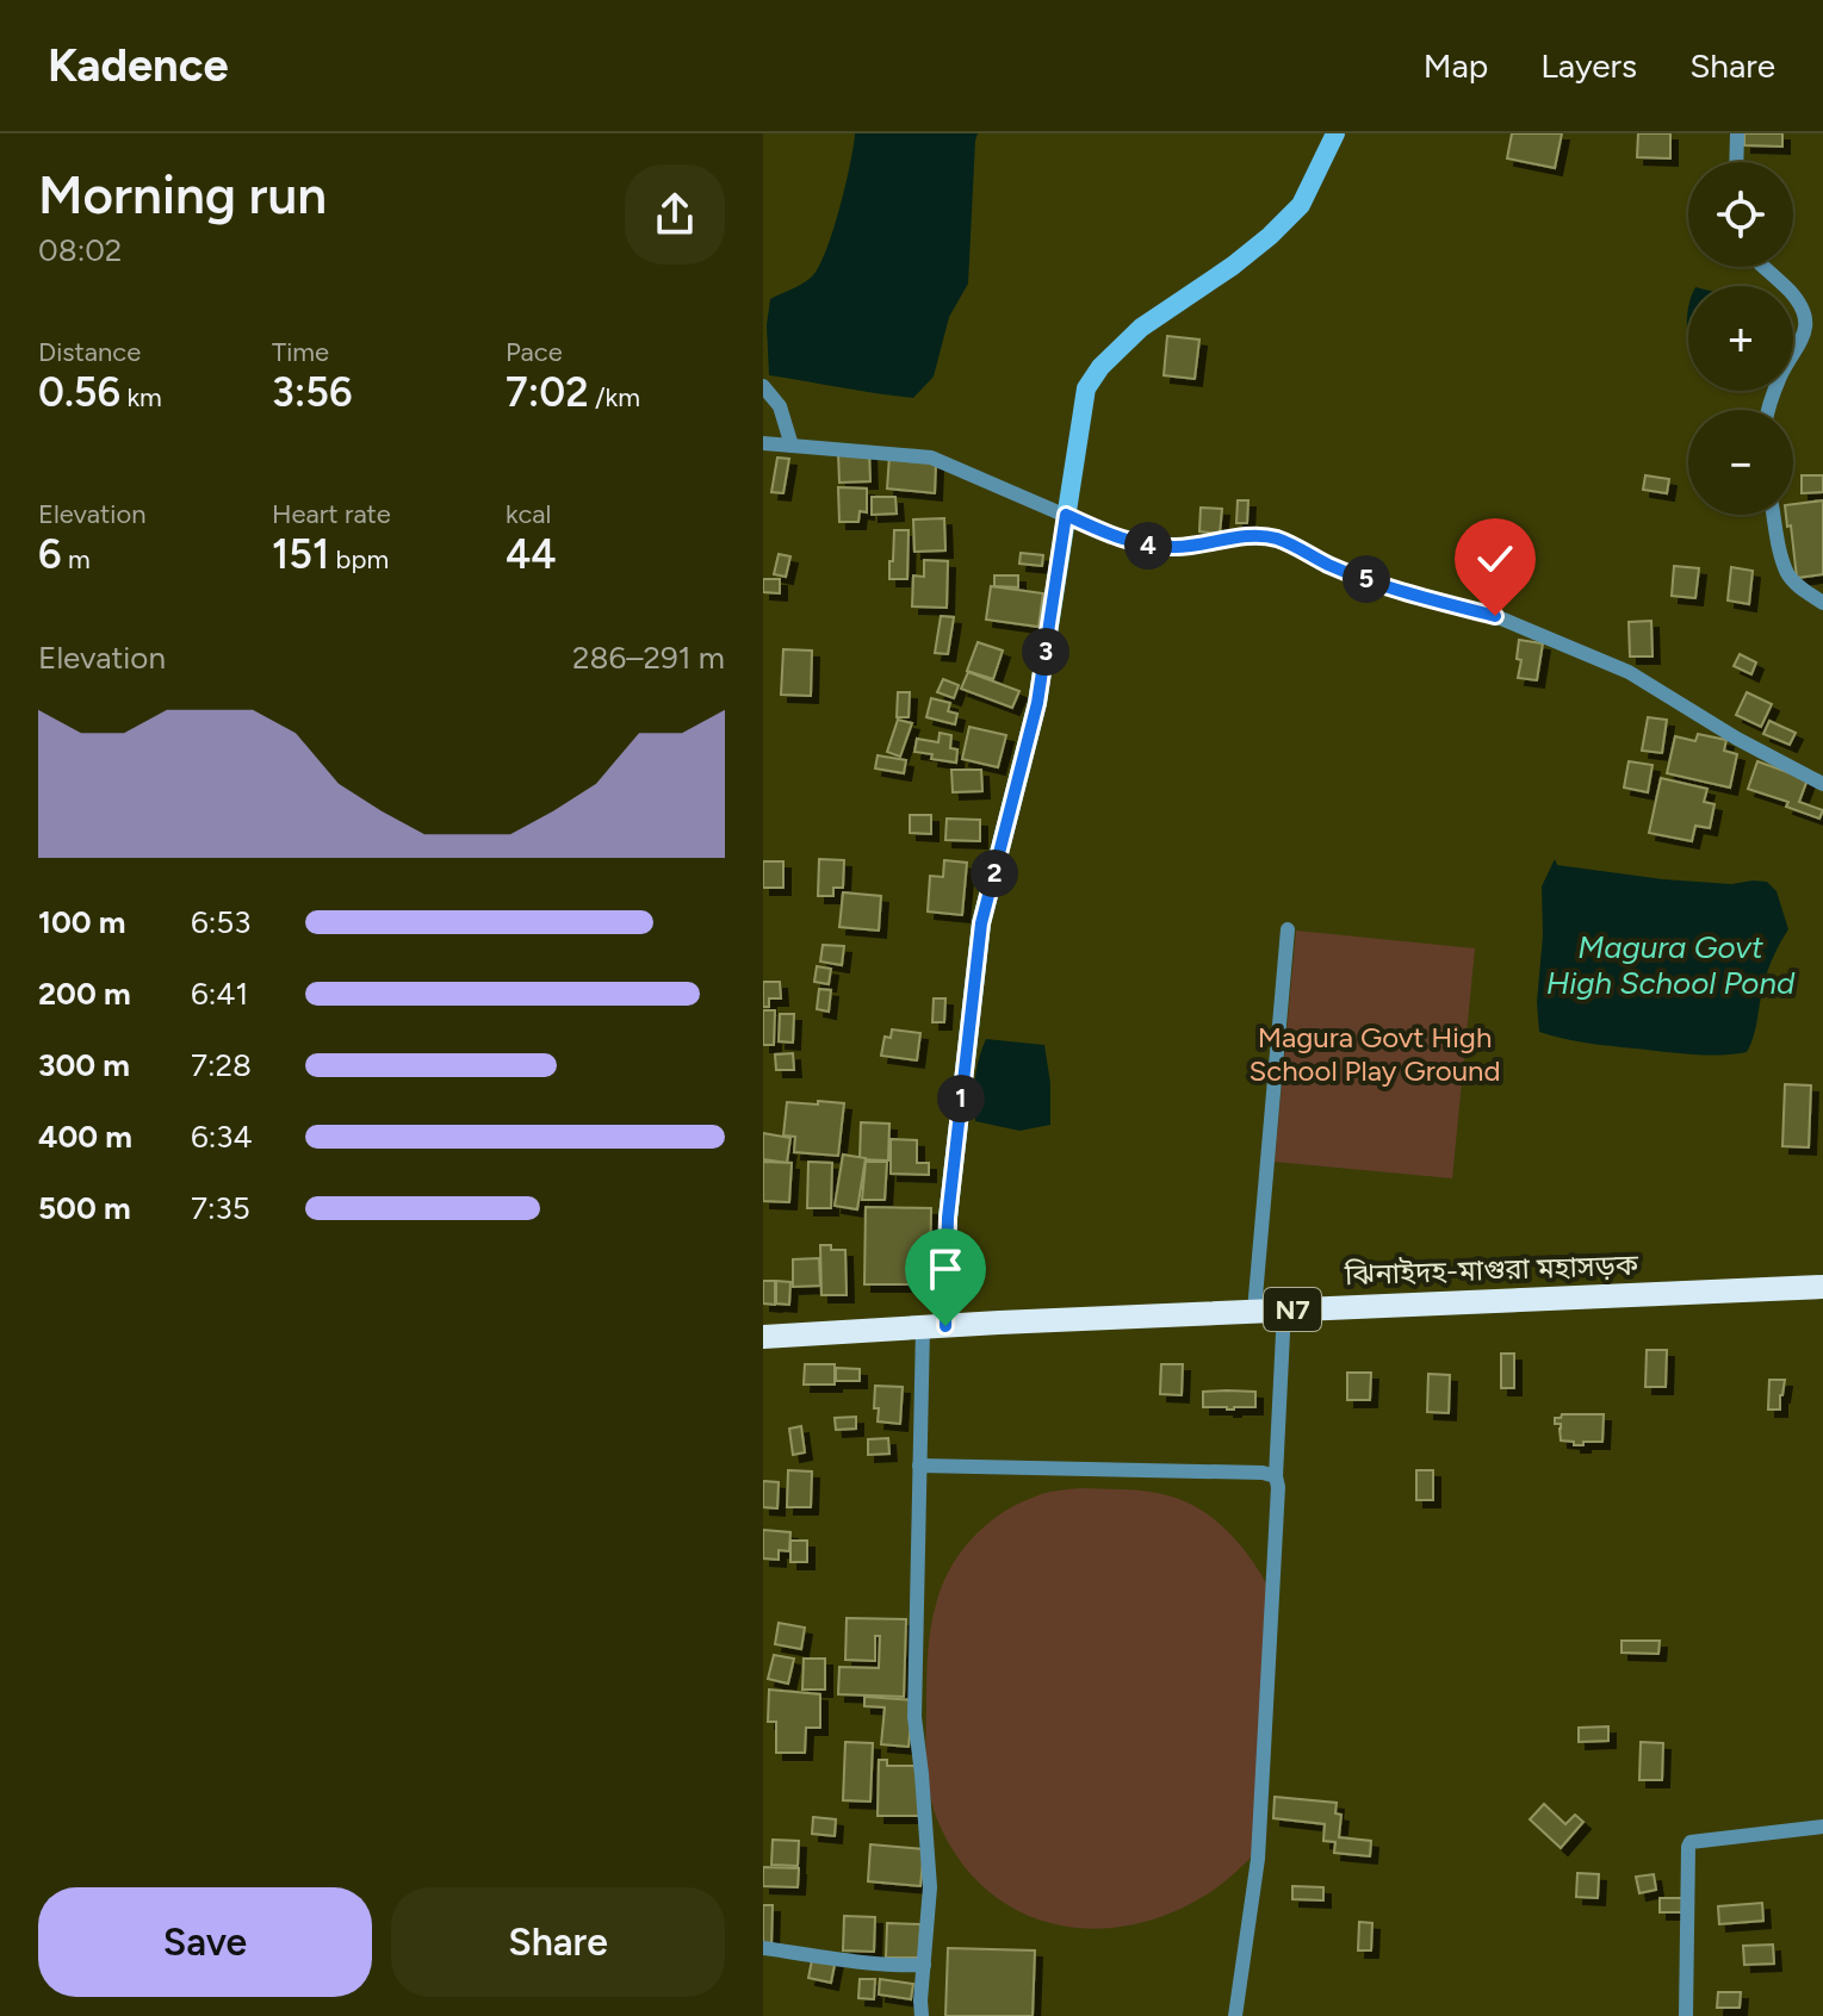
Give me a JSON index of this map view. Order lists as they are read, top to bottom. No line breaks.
{"streets":{"highway":["ঝিনাইদহ-মাগুরা মহাসড়ক","N7"]},"water":["Magura Govt High School Pond"],"parks":["Magura Govt High School Play Ground"],"page":{"header":"Kadence","nav":["Map","Layers","Share"],"heading":["Morning run","08:02"],"map_buttons":["+","−"],"stats":[["Distance","0.56 km"],["Time","3:56"],["Pace","7:02 /km"],["Elevation","6 m"],["Heart rate","151 bpm"],["kcal","44"]],"pins":["4","5","3","2","1"],"chart":["Elevation","286–291 m"],"list":[{"name":"100 m","note":"6:53"},{"name":"200 m","note":"6:41"},{"name":"300 m","note":"7:28"},{"name":"400 m","note":"6:34"},{"name":"500 m","note":"7:35"}],"buttons":["Save","Share"]}}
